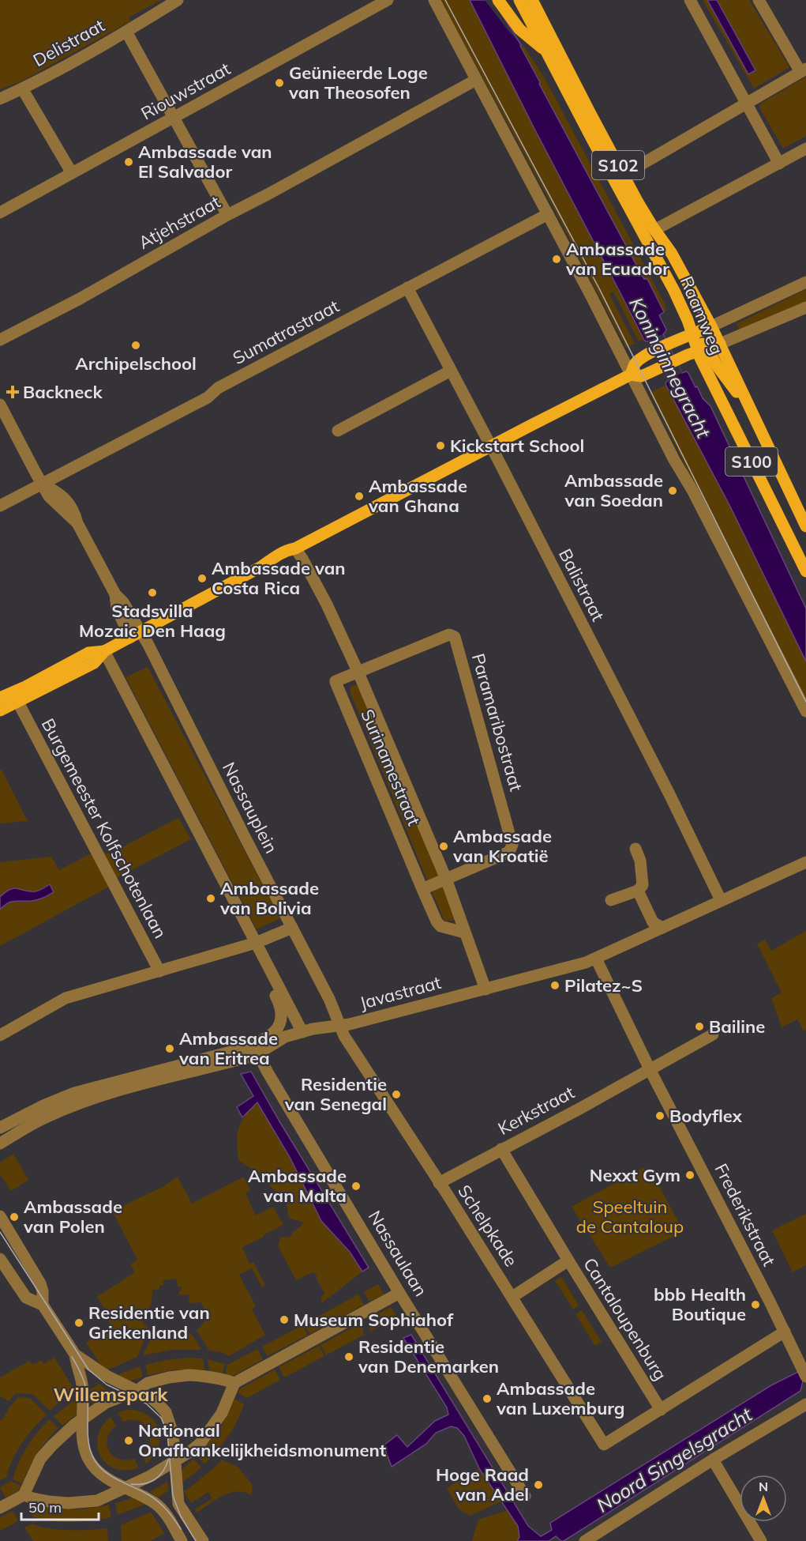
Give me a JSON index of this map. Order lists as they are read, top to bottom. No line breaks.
{"streets":{"main road":["S102","Raamweg","S100"],"street":["Delistraat","Riouwstraat","Atjehstraat","Sumatrastraat","Balistraat","Paramaribostraat","Surinamestraat","Nassauplein","Burgemeester Kolfschotenlaan","Javastraat","Kerkstraat","Frederikstraat","Schelpkade","Nassaulaan","Cantaloupenburg"]},"crossings":[["Sumatrastraat","Balistraat"],["Balistraat","Javastraat"],["Paramaribostraat","Surinamestraat"],["Surinamestraat","Javastraat"],["Nassauplein","Javastraat"],["Nassauplein","Schelpkade"],["Javastraat","Frederikstraat"],["Javastraat","Schelpkade"],["Javastraat","Nassaulaan"],["Kerkstraat","Frederikstraat"],["Kerkstraat","Schelpkade"],["Kerkstraat","Cantaloupenburg"],["Schelpkade","Cantaloupenburg"]],"districts":["Willemspark"],"water":["Koninginnegracht","Noord Singelsgracht"],"parks":["Speeltuin de Cantaloup"],"places":{"other":["Geünieerde Loge van Theosofen","Ambassade van El Salvador","Ambassade van Ecuador","Archipelschool","Kickstart School","Ambassade van Soedan","Ambassade van Ghana","Ambassade van Costa Rica","Stadsvilla Mozaic Den Haag","Ambassade van Kroatië","Ambassade van Bolivia","Pilatez~S","Bailine","Ambassade van Eritrea","Residentie van Senegal","Bodyflex","Nexxt Gym","Ambassade van Malta","Ambassade van Polen","bbb Health Boutique","Museum Sophiahof","Residentie van Griekenland","Residentie van Denemarken","Ambassade van Luxemburg","Nationaal Onafhankelijkheidsmonument","Hoge Raad van Adel"],"health":["Backneck"]},"scale_bar":"50 m","north":"top"}
